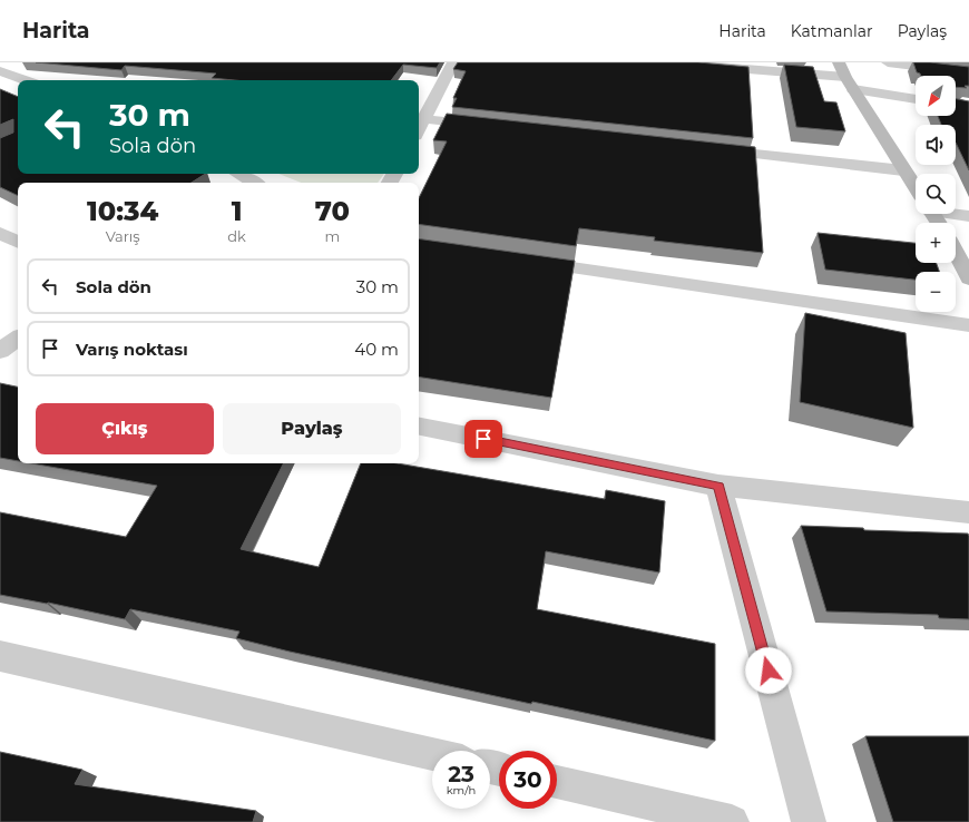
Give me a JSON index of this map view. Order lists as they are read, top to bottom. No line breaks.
{"north":"bottom left","page":{"header":"Harita","nav":["Harita","Katmanlar","Paylaş"],"map_buttons":["+","−"],"turn":["30 m","Sola dön"],"eta":["10:34","Varış","1","dk","70","m"],"list":[{"name":"Sola dön","value":"30 m"},{"name":"Varış noktası","value":"40 m"}],"buttons":["Çıkış","Paylaş"],"speed":"23 km/h","limit":"30"}}
